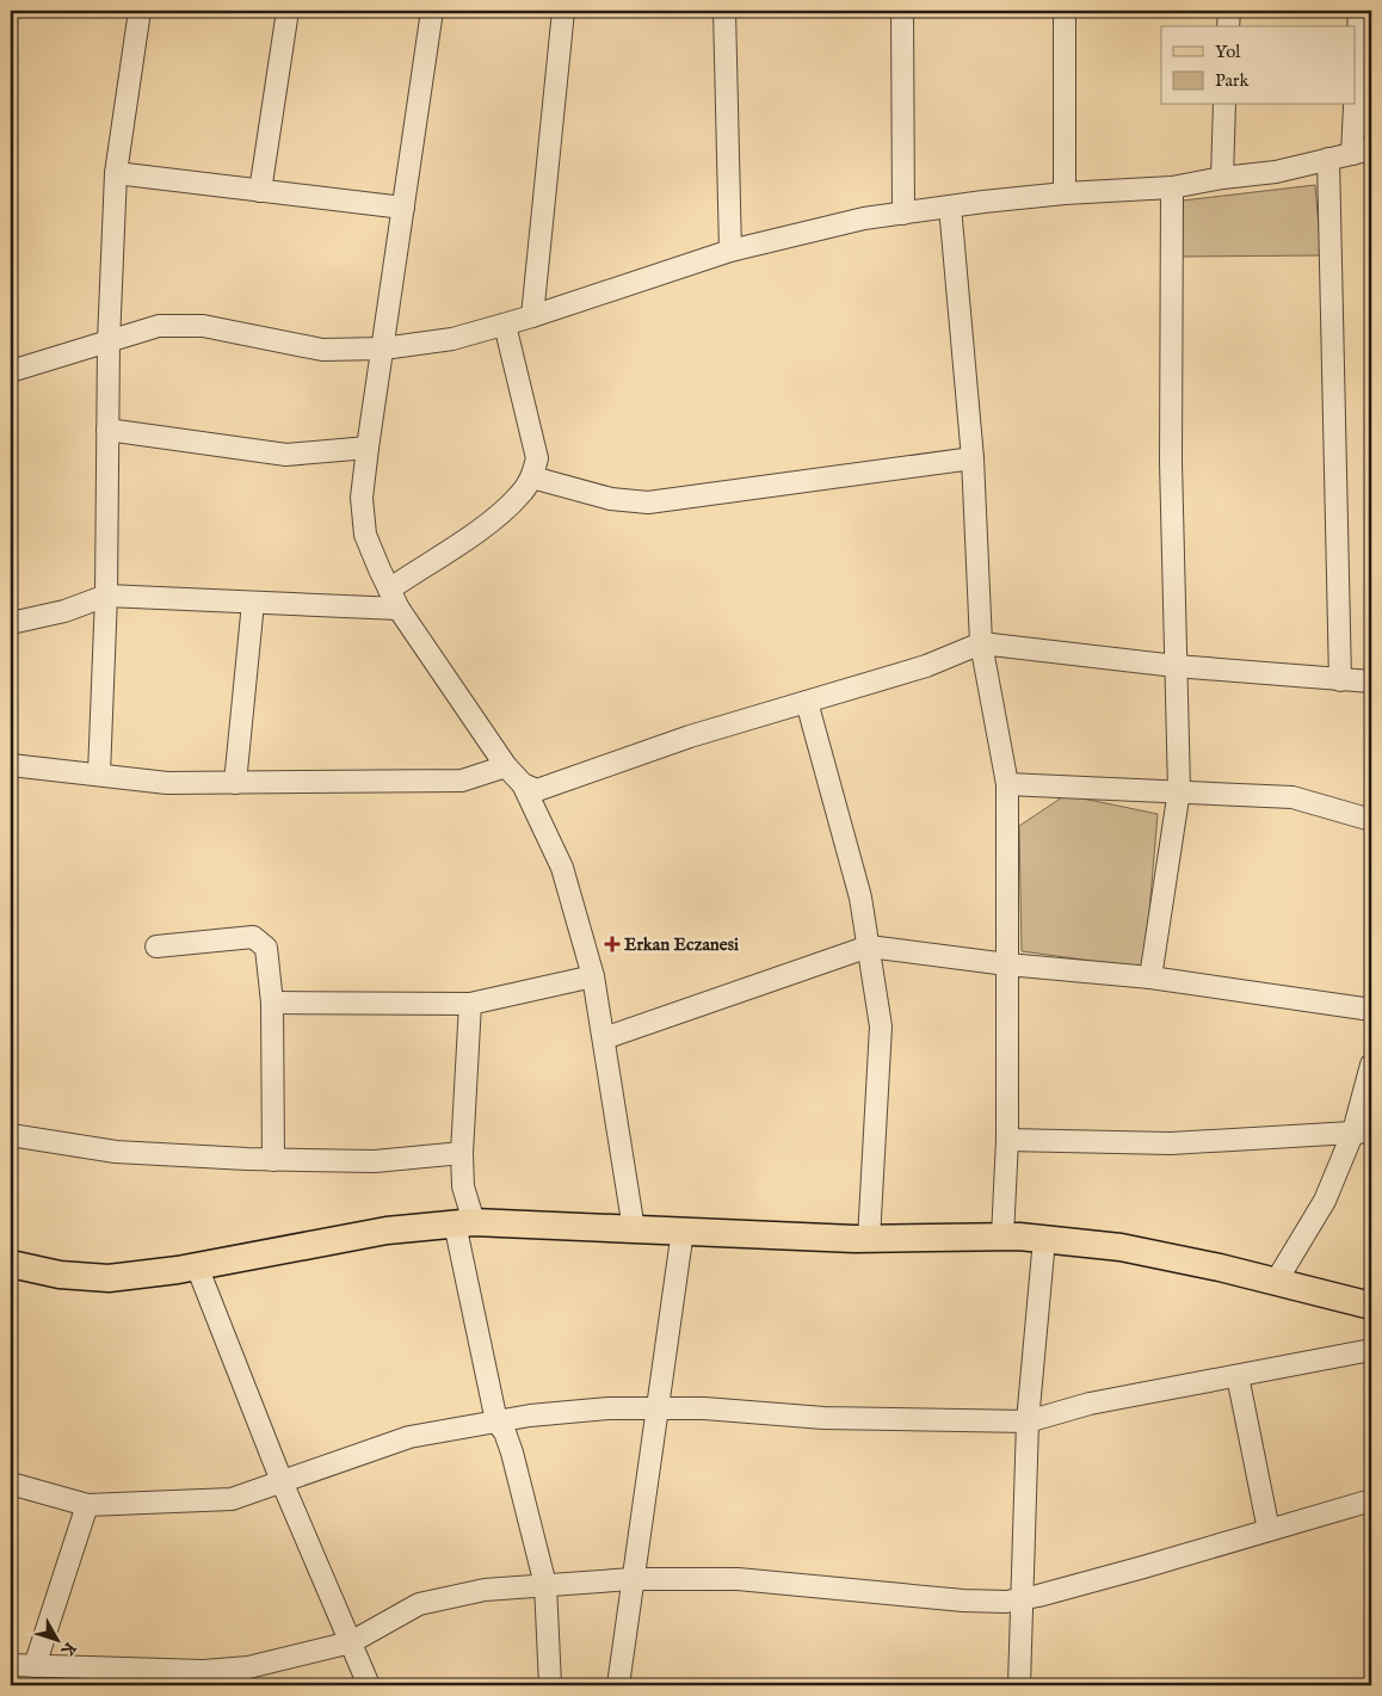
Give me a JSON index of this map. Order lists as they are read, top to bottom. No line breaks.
{"places":{"health":["Erkan Eczanesi"]},"legend":["Yol","Park"],"north":"bottom right"}
